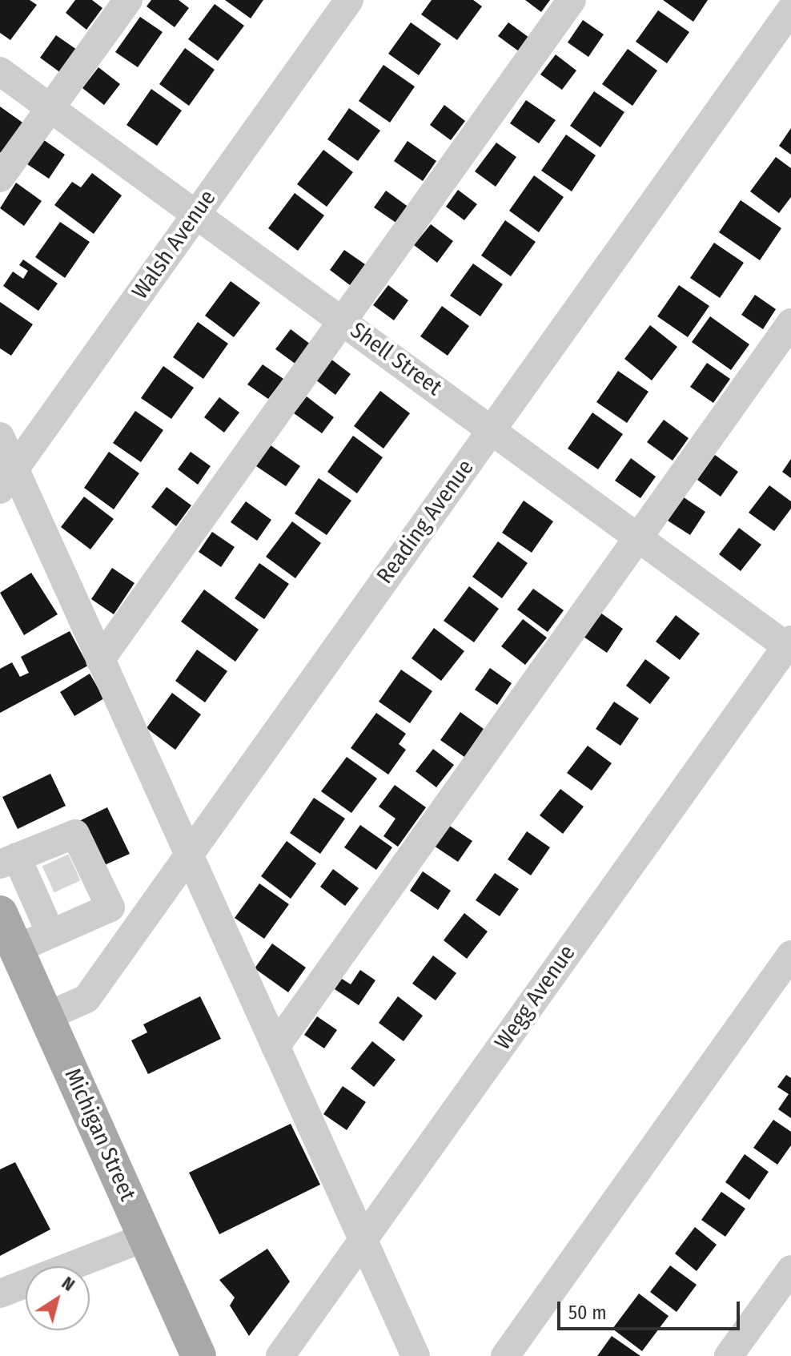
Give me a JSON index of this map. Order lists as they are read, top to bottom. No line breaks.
{"streets":{"main road":["Michigan Street"],"street":["Walsh Avenue","Shell Street","Reading Avenue","Wegg Avenue"]},"crossings":[["Walsh Avenue","Shell Street"],["Shell Street","Reading Avenue"],["Shell Street","Wegg Avenue"],["Reading Avenue","Michigan Street"]],"scale_bar":"50 m","north":"top right"}
